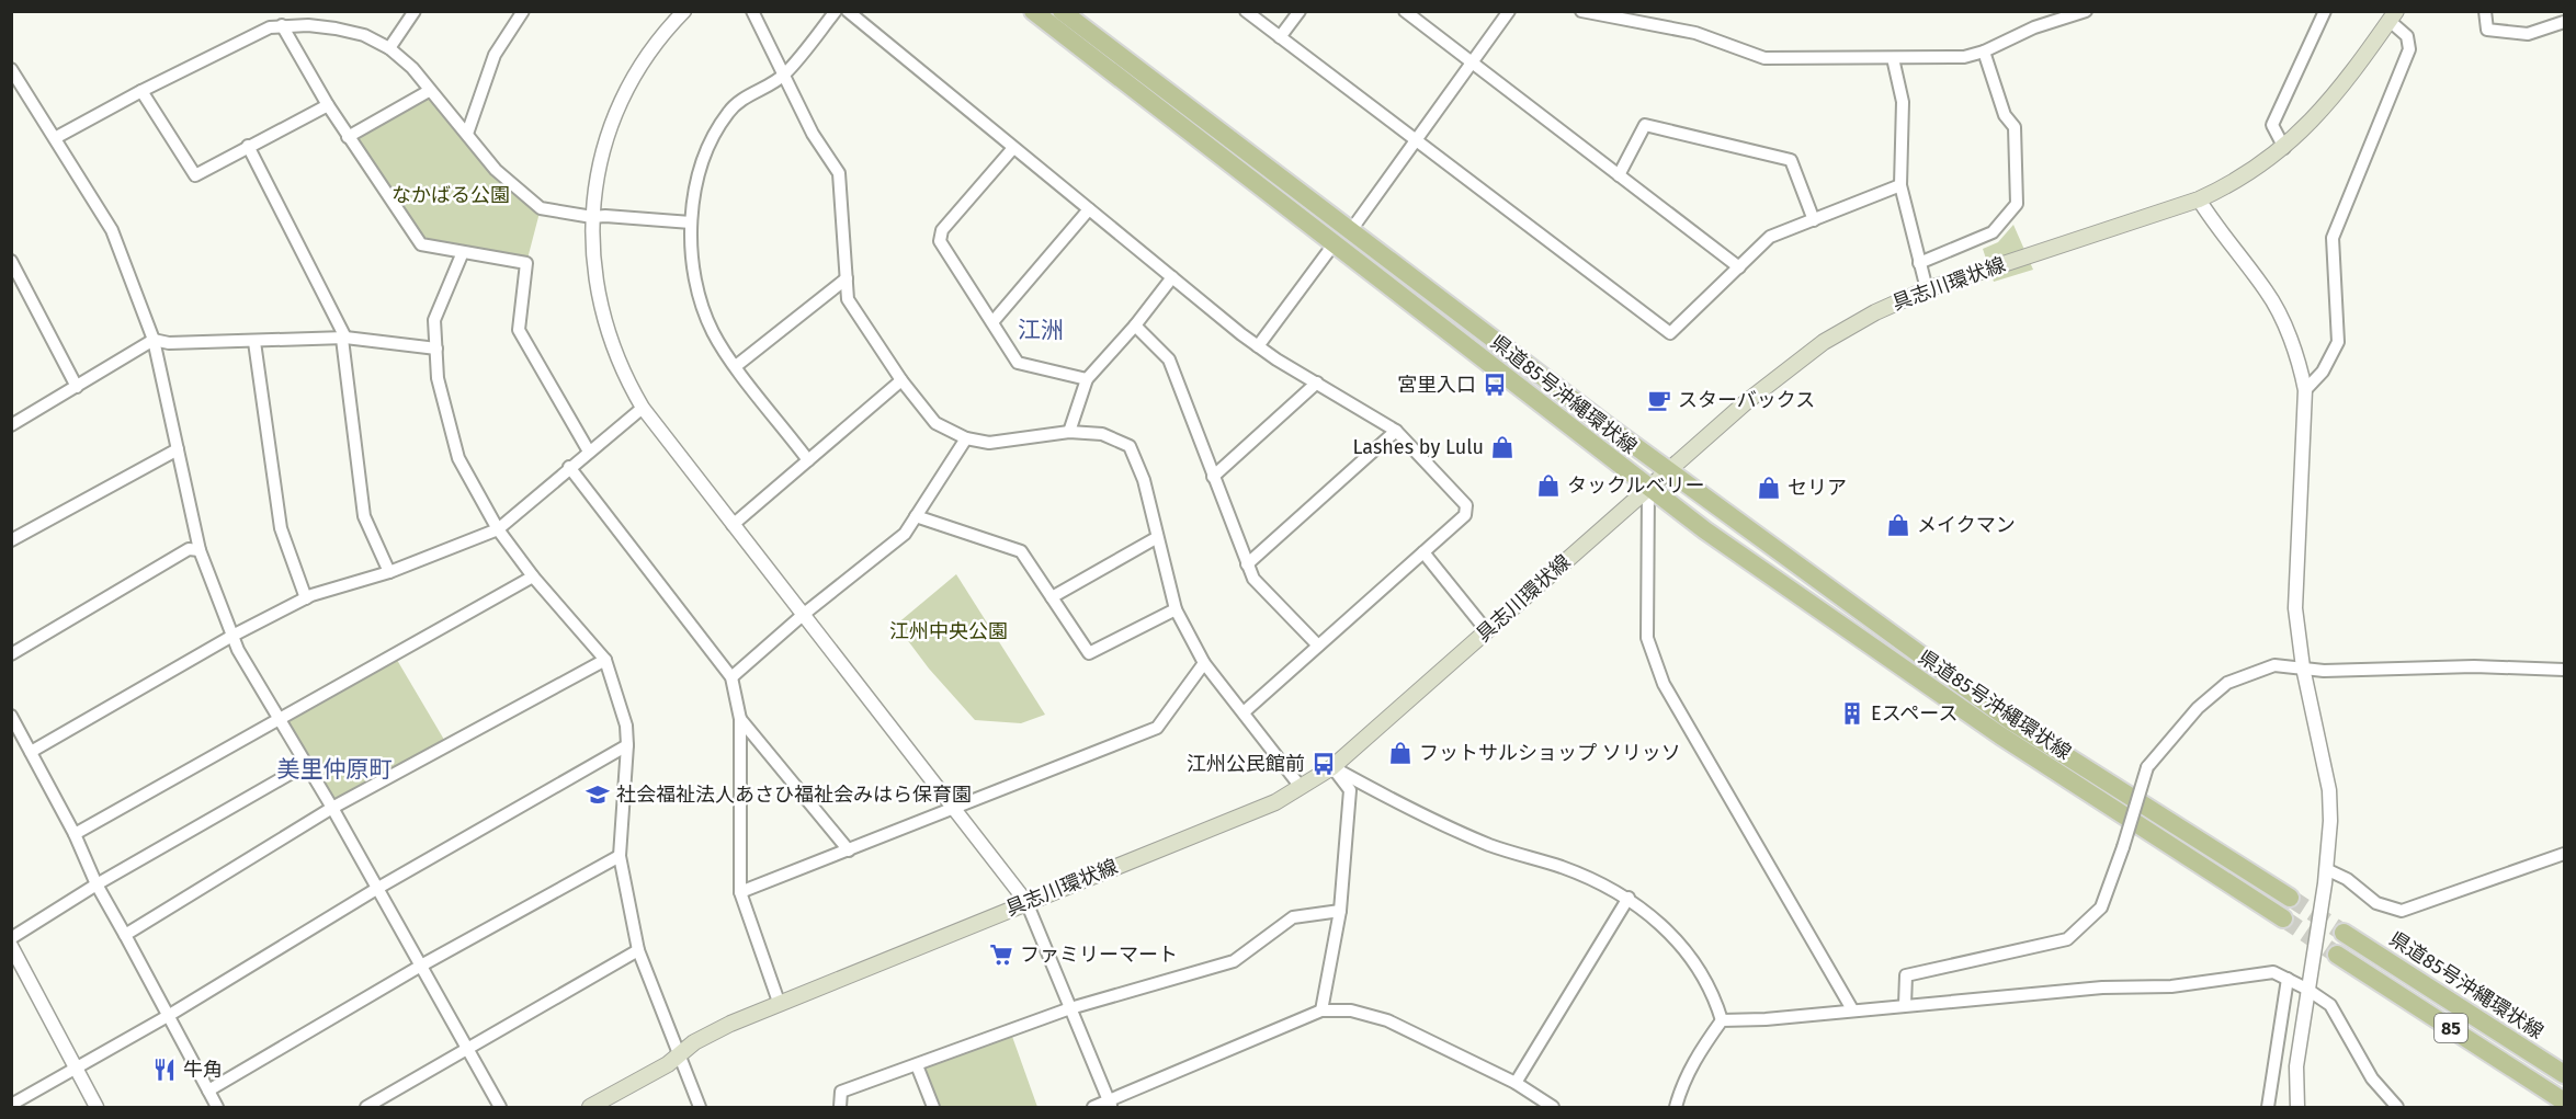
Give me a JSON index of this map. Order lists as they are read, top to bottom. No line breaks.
{"streets":{"main road":["具志川環状線","県道85号沖縄環状線","85"]},"crossings":[["具志川環状線","県道85号沖縄環状線"]],"districts":["江洲","美里仲原町"],"parks":["なかばる公園","江州中央公園"],"places":{"bus stop":["宮里入口","江州公民館前"],"cafe":["スターバックス"],"shop":["Lashes by Lulu","タックルベリー","セリア","メイクマン","フットサルショップ ソリッソ"],"building":["Eスペース"],"school or university":["社会福祉法人あさひ福祉会みはら保育園"],"supermarket":["ファミリーマート"],"restaurant":["牛角"]}}
